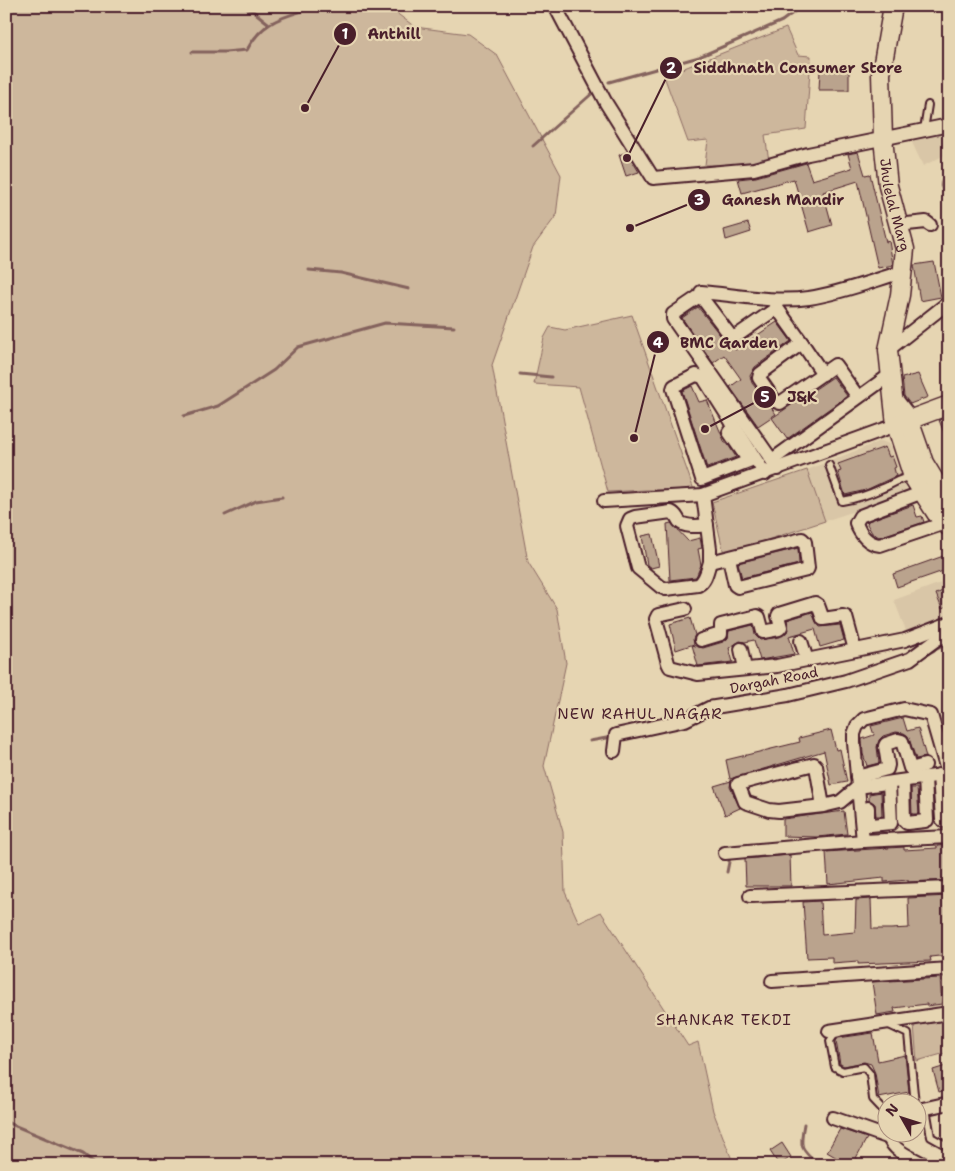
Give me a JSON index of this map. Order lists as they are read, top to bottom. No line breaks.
{"streets":{"street":["Jhulelal Marg","Dargah Road"]},"districts":["NEW RAHUL NAGAR","SHANKAR TEKDI"],"places":["Anthill","Siddhnath Consumer Store","Ganesh Mandir","J&K","BMC Garden"],"north":"top left"}
